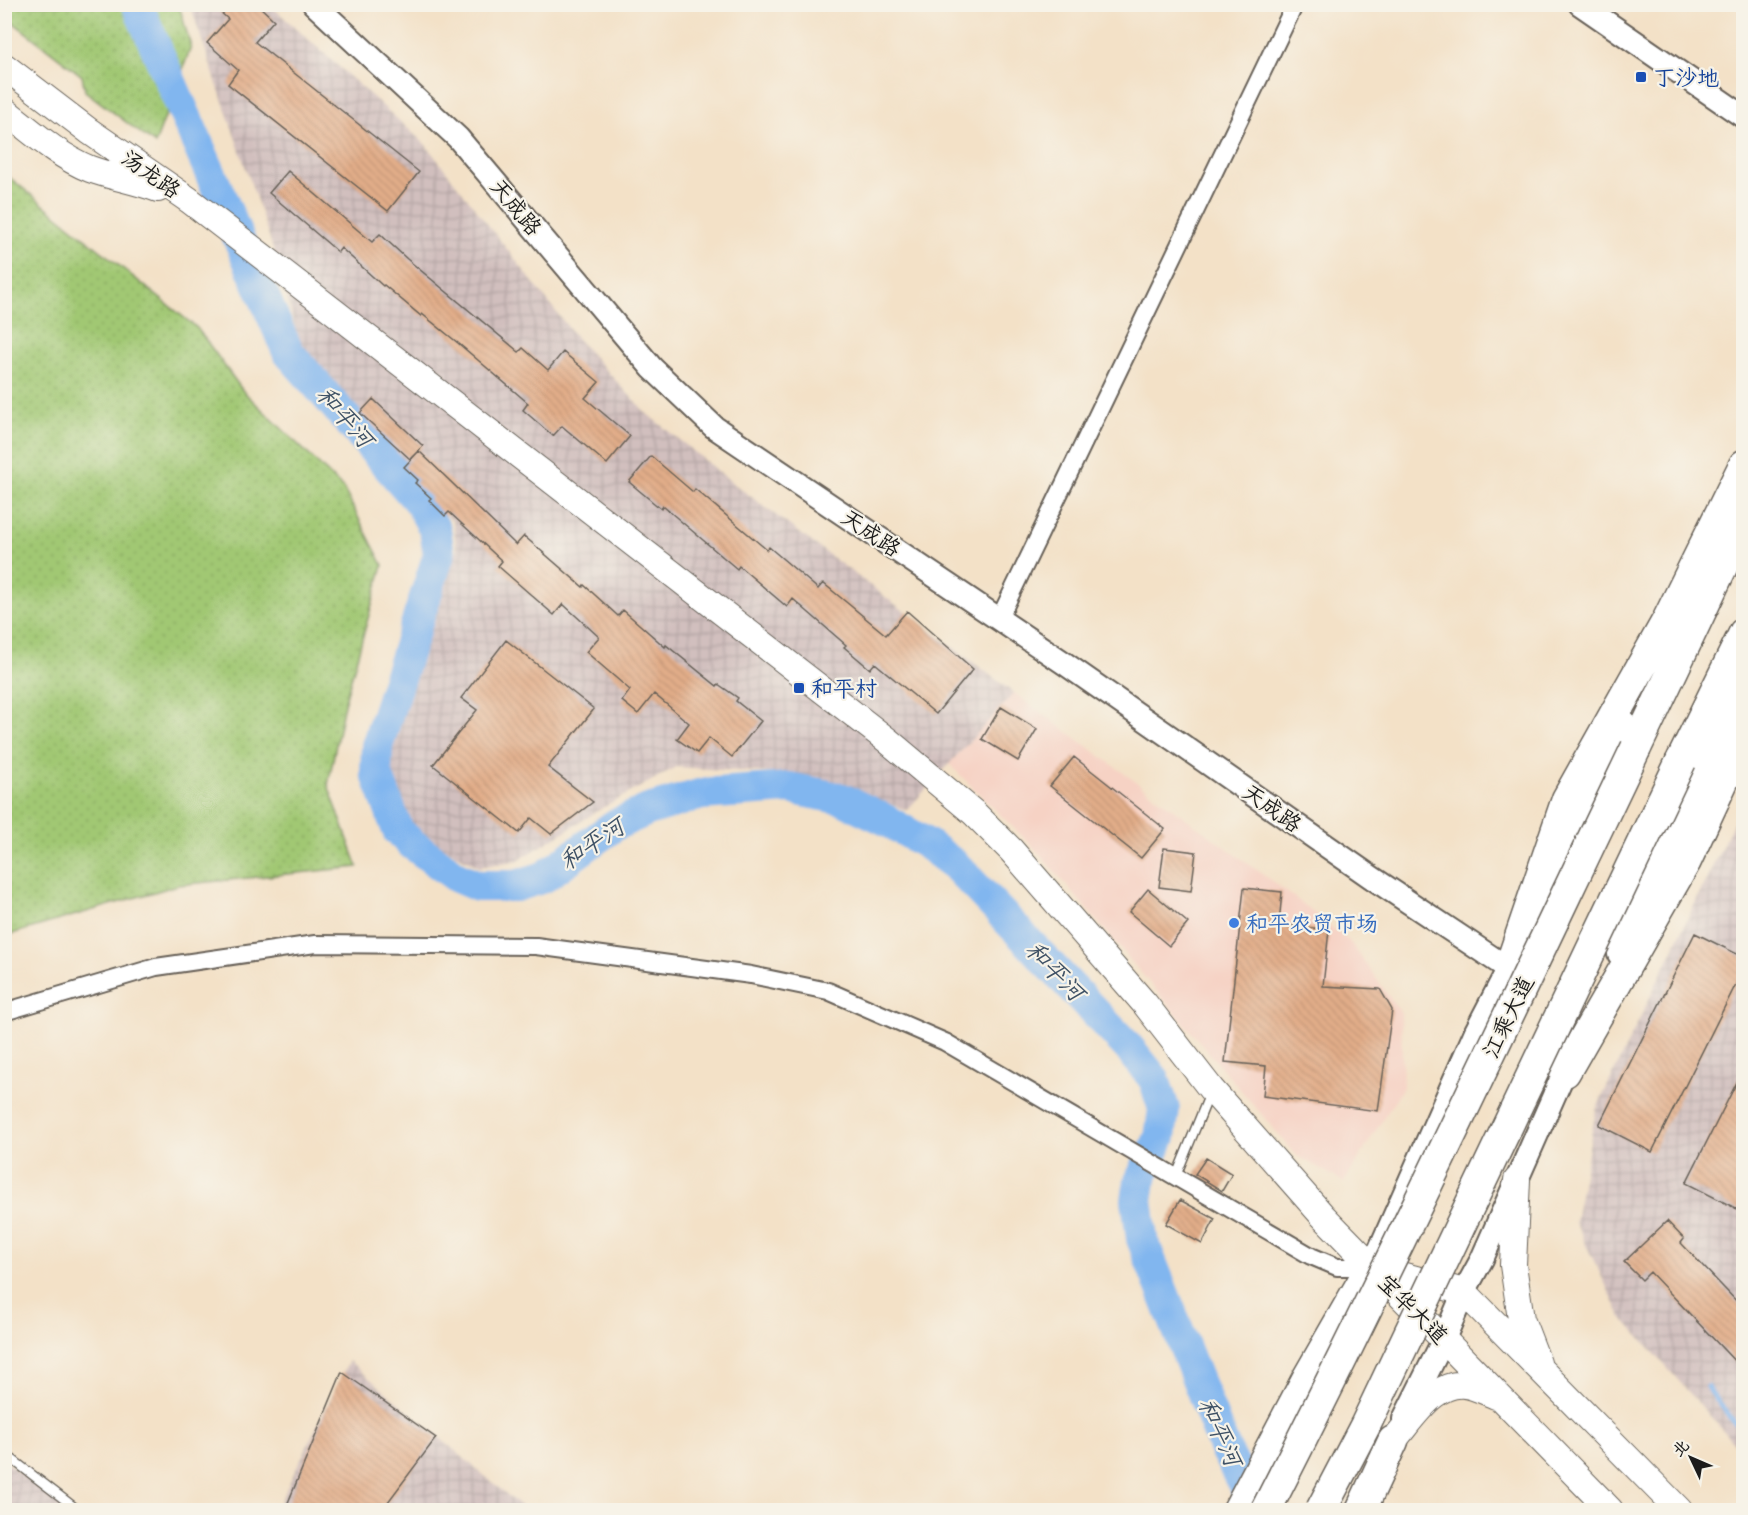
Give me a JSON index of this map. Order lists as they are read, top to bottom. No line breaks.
{"streets":{"highway":["江乘大道"],"main road":["汤龙路","宝华大道"],"street":["天成路"]},"water":["和平河"],"places":{"transit":["丁沙地","和平村"],"other":["和平农贸市场"]},"north":"top left"}
